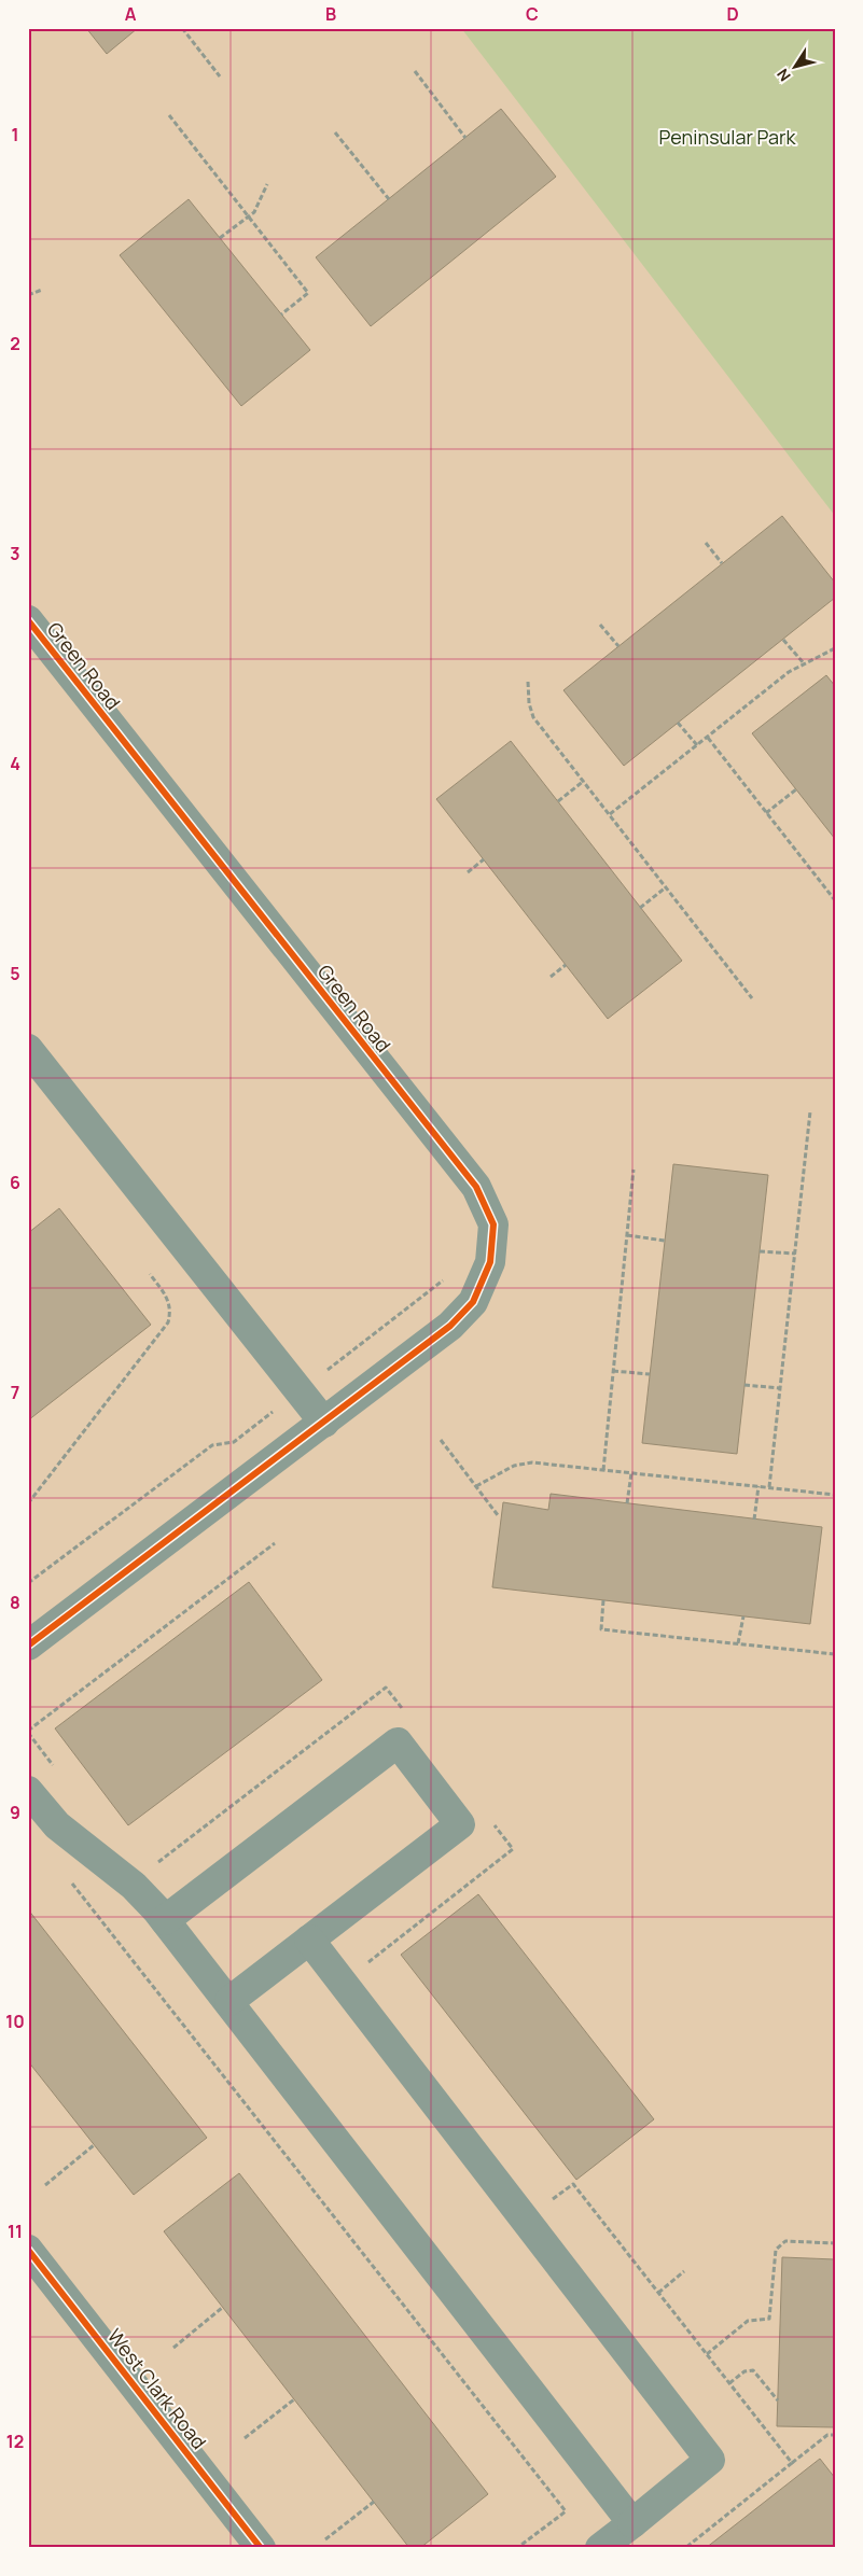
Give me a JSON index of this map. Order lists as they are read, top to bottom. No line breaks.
{"streets":{"street":["Green Road","West Clark Road"]},"parks":["Peninsular Park"],"north":"bottom left","grid":{"columns":["A","B","C","D"],"rows":["1","2","3","4","5","6","7","8","9","10","11","12"]}}
